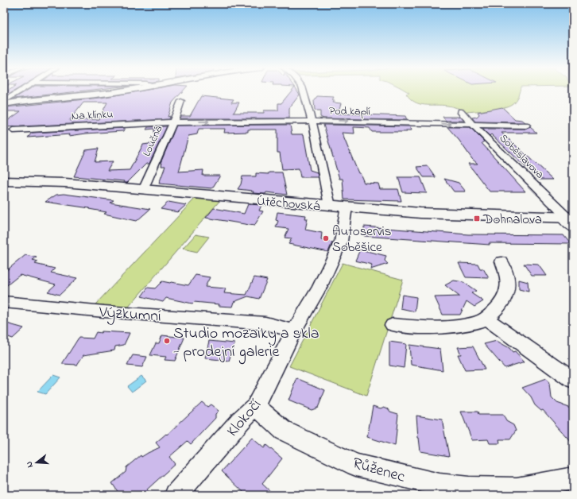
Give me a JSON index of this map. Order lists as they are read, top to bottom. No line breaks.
{"streets":{"street":["Pod kaplí","Na klínku","Loučná","Soběslavova","Útěchovská","Výzkumní","Klokočí","Růženec"]},"crossings":[["Pod kaplí","Na klínku"],["Pod kaplí","Loučná"],["Pod kaplí","Soběslavova"],["Na klínku","Loučná"],["Loučná","Útěchovská"],["Soběslavova","Útěchovská"],["Útěchovská","Klokočí"],["Výzkumní","Klokočí"],["Klokočí","Růženec"]],"one_way":["Pod kaplí"],"places":{"transit":["Dohnalova"],"other":["Autoservis Soběšice","Studio mozaiky a skla - prodejní galerie"]},"north":"left"}
